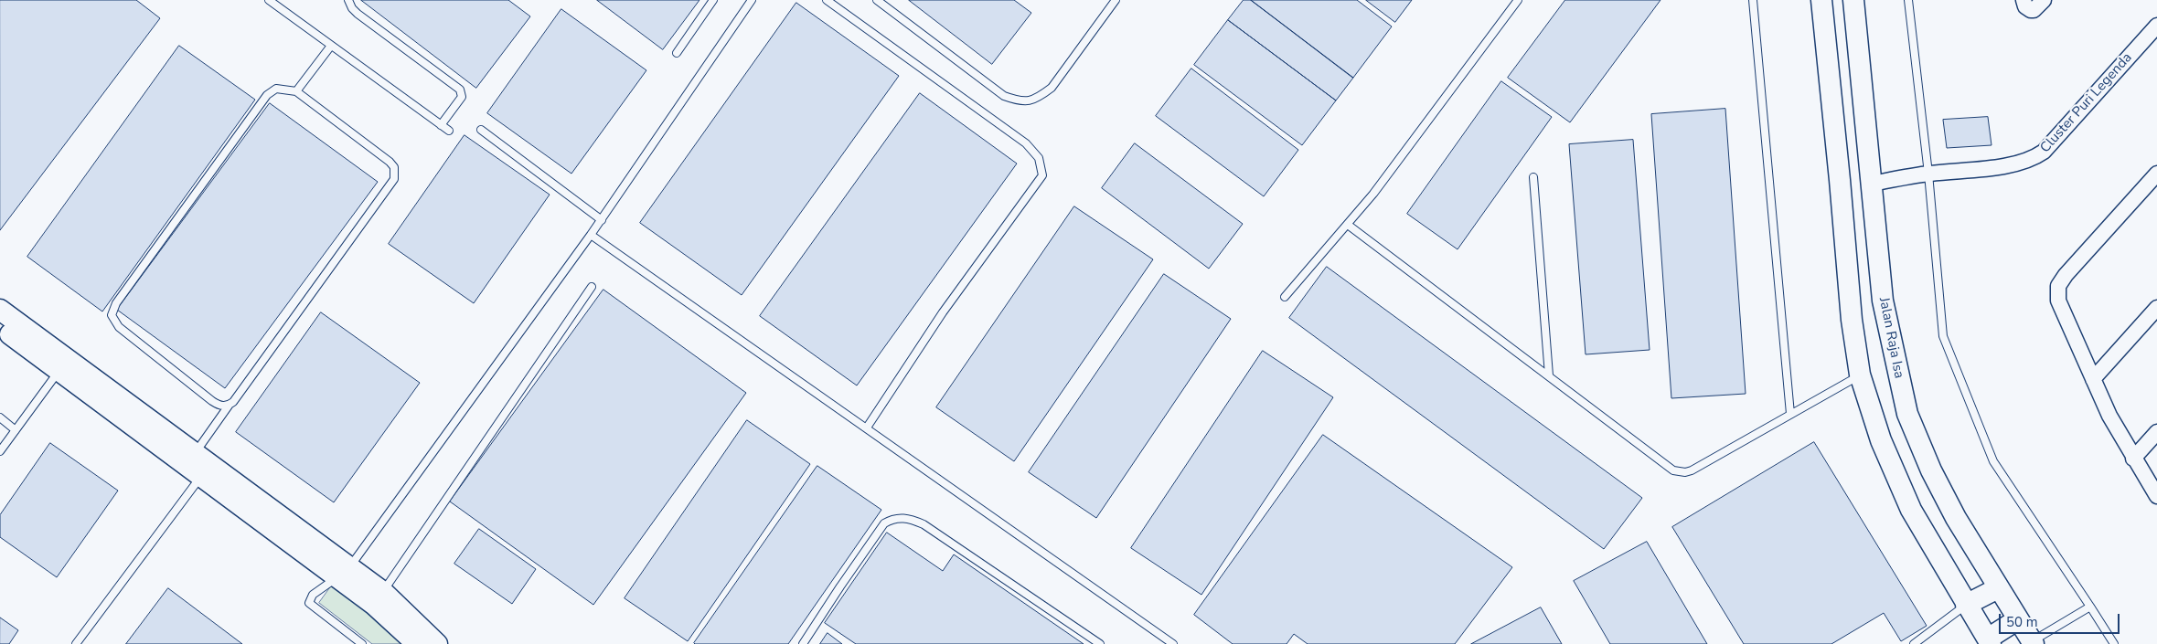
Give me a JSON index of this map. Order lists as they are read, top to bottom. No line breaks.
{"streets":{"main road":["Jalan Raja Isa"],"street":["Cluster Puri Legenda"]},"crossings":[["Cluster Puri Legenda","Jalan Raja Isa"]],"scale_bar":"50 m"}
